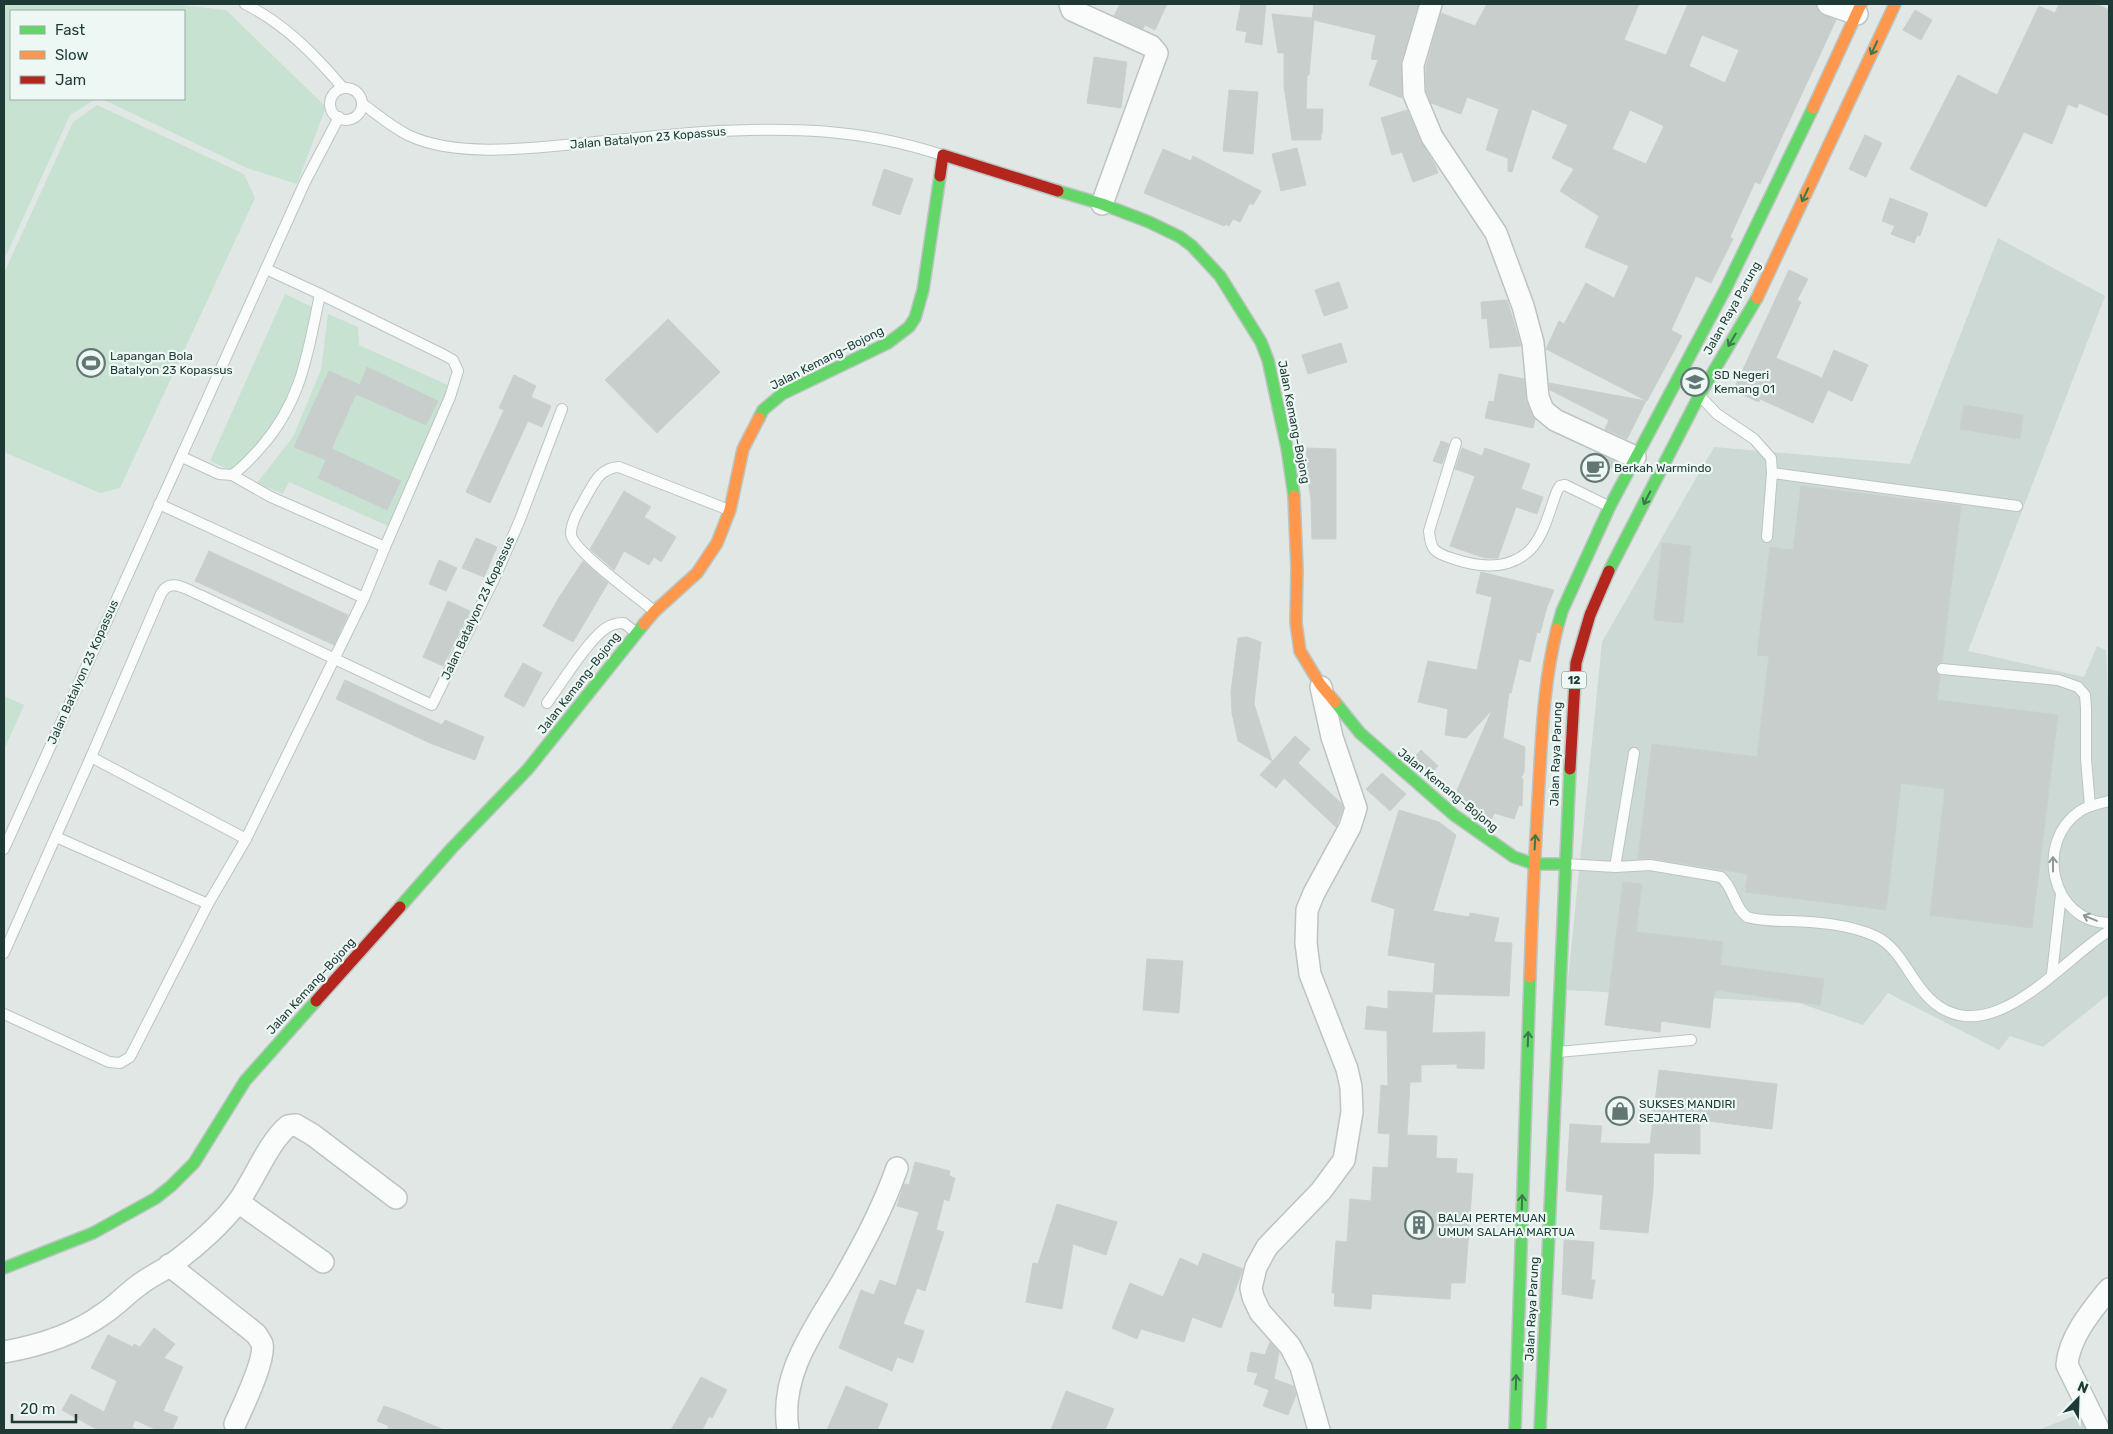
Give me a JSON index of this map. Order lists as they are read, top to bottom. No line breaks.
{"streets":{"main road":["Jalan Raya Parung","Jalan Kemang–Bojong","12"],"lane":["Jalan Batalyon 23 Kopassus"]},"crossings":[["Jalan Batalyon 23 Kopassus","Jalan Kemang–Bojong"],["Jalan Raya Parung","Jalan Kemang–Bojong"]],"places":{"sports":["Lapangan Bola Batalyon 23 Kopassus"],"school or university":["SD Negeri Kemang 01"],"cafe":["Berkah Warmindo"],"shop":["SUKSES MANDIRI SEJAHTERA"],"building":["BALAI PERTEMUAN UMUM SALAHA MARTUA"]},"legend":["Fast","Slow","Jam"],"scale_bar":"20 m","north":"top right"}
